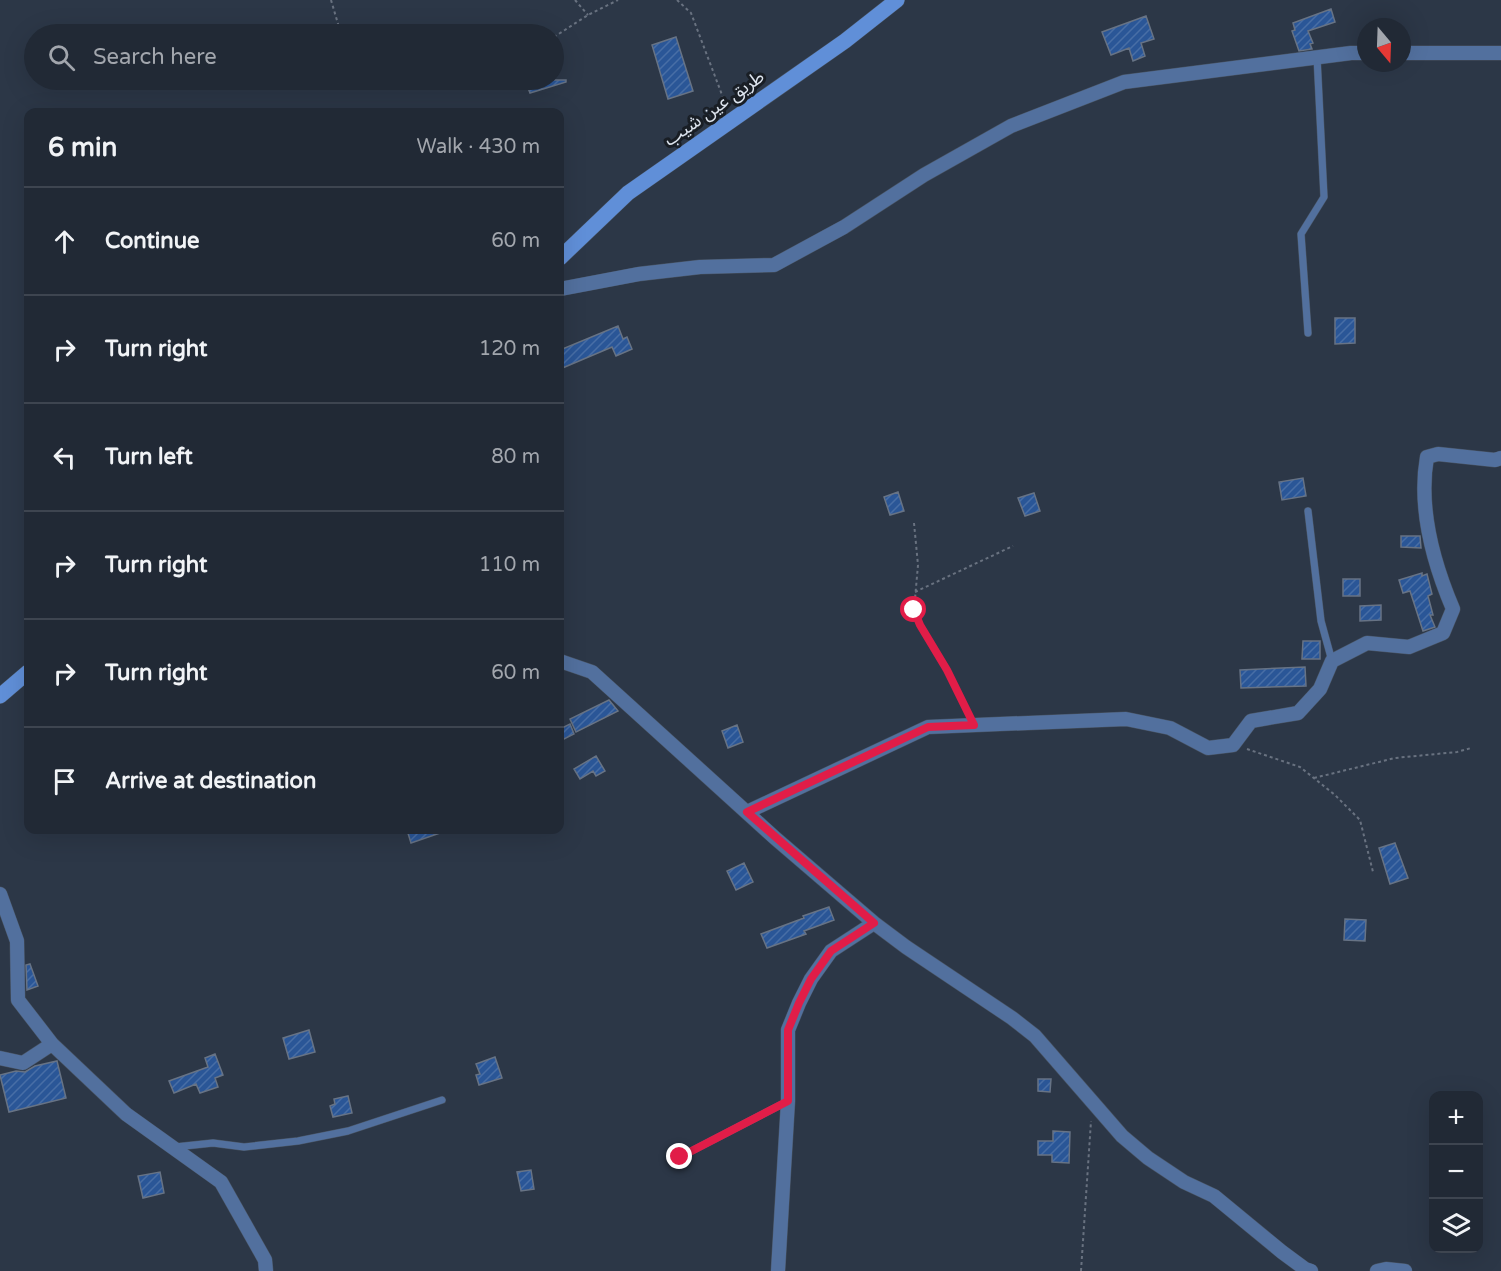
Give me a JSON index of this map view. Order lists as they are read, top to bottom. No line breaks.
{"streets":{"main road":["طريق عين شيب"]},"north":"bottom","page":{"search":"Search here","heading":["6 min","Walk · 430 m"],"list":[["Continue","60 m"],["Turn right","120 m"],["Turn left","80 m"],["Turn right","110 m"],["Turn right","60 m"],"Arrive at destination"],"map_buttons":["+","−"]}}
